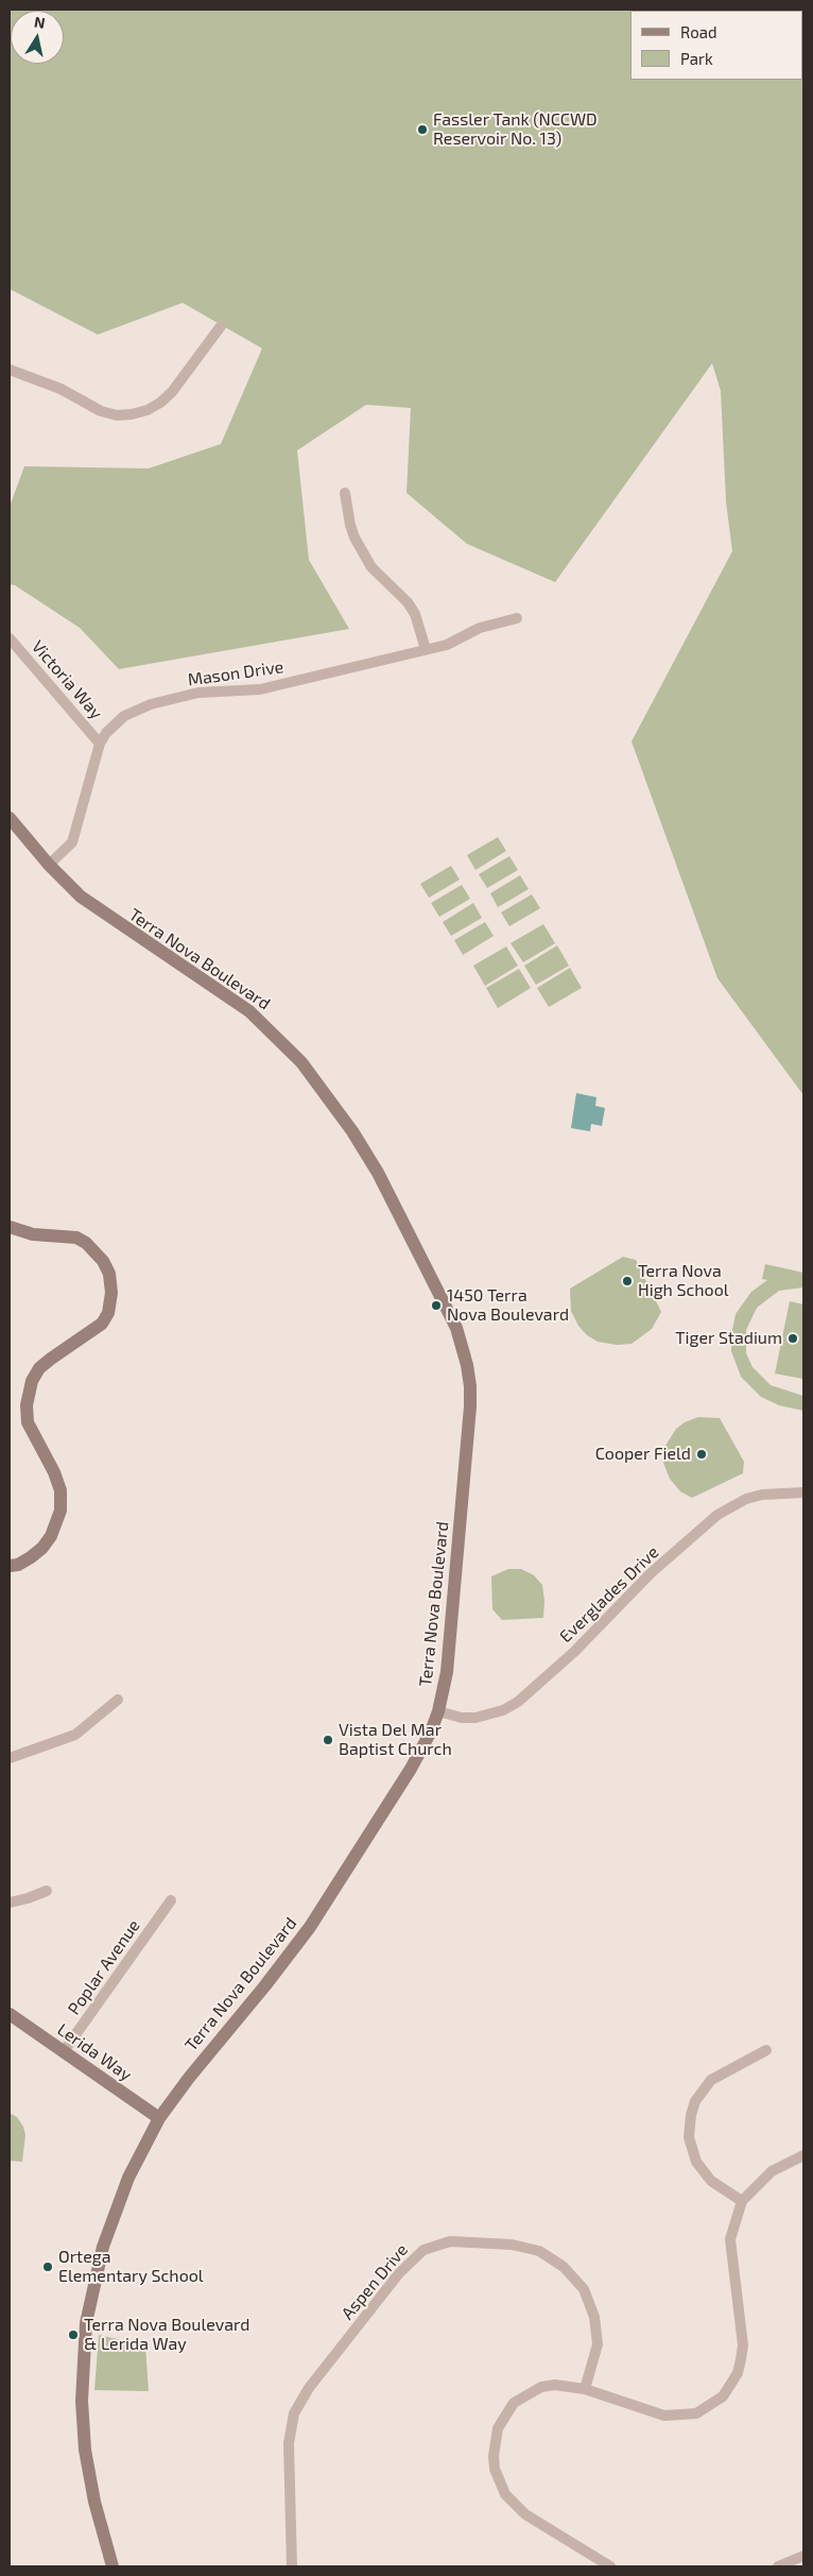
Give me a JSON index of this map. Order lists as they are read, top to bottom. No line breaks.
{"streets":{"street":["Mason Drive","Victoria Way","Terra Nova Boulevard","Everglades Drive","Poplar Avenue","Lerida Way","Aspen Drive"]},"crossings":[["Mason Drive","Victoria Way"],["Mason Drive","Terra Nova Boulevard"],["Terra Nova Boulevard","Everglades Drive"],["Terra Nova Boulevard","Lerida Way"],["Poplar Avenue","Lerida Way"]],"places":["Fassler Tank (NCCWD Reservoir No. 13)","Terra Nova High School","1450 Terra Nova Boulevard","Tiger Stadium","Cooper Field","Vista Del Mar Baptist Church","Ortega Elementary School","Terra Nova Boulevard & Lerida Way"],"legend":["Road","Park"],"north":"top"}
